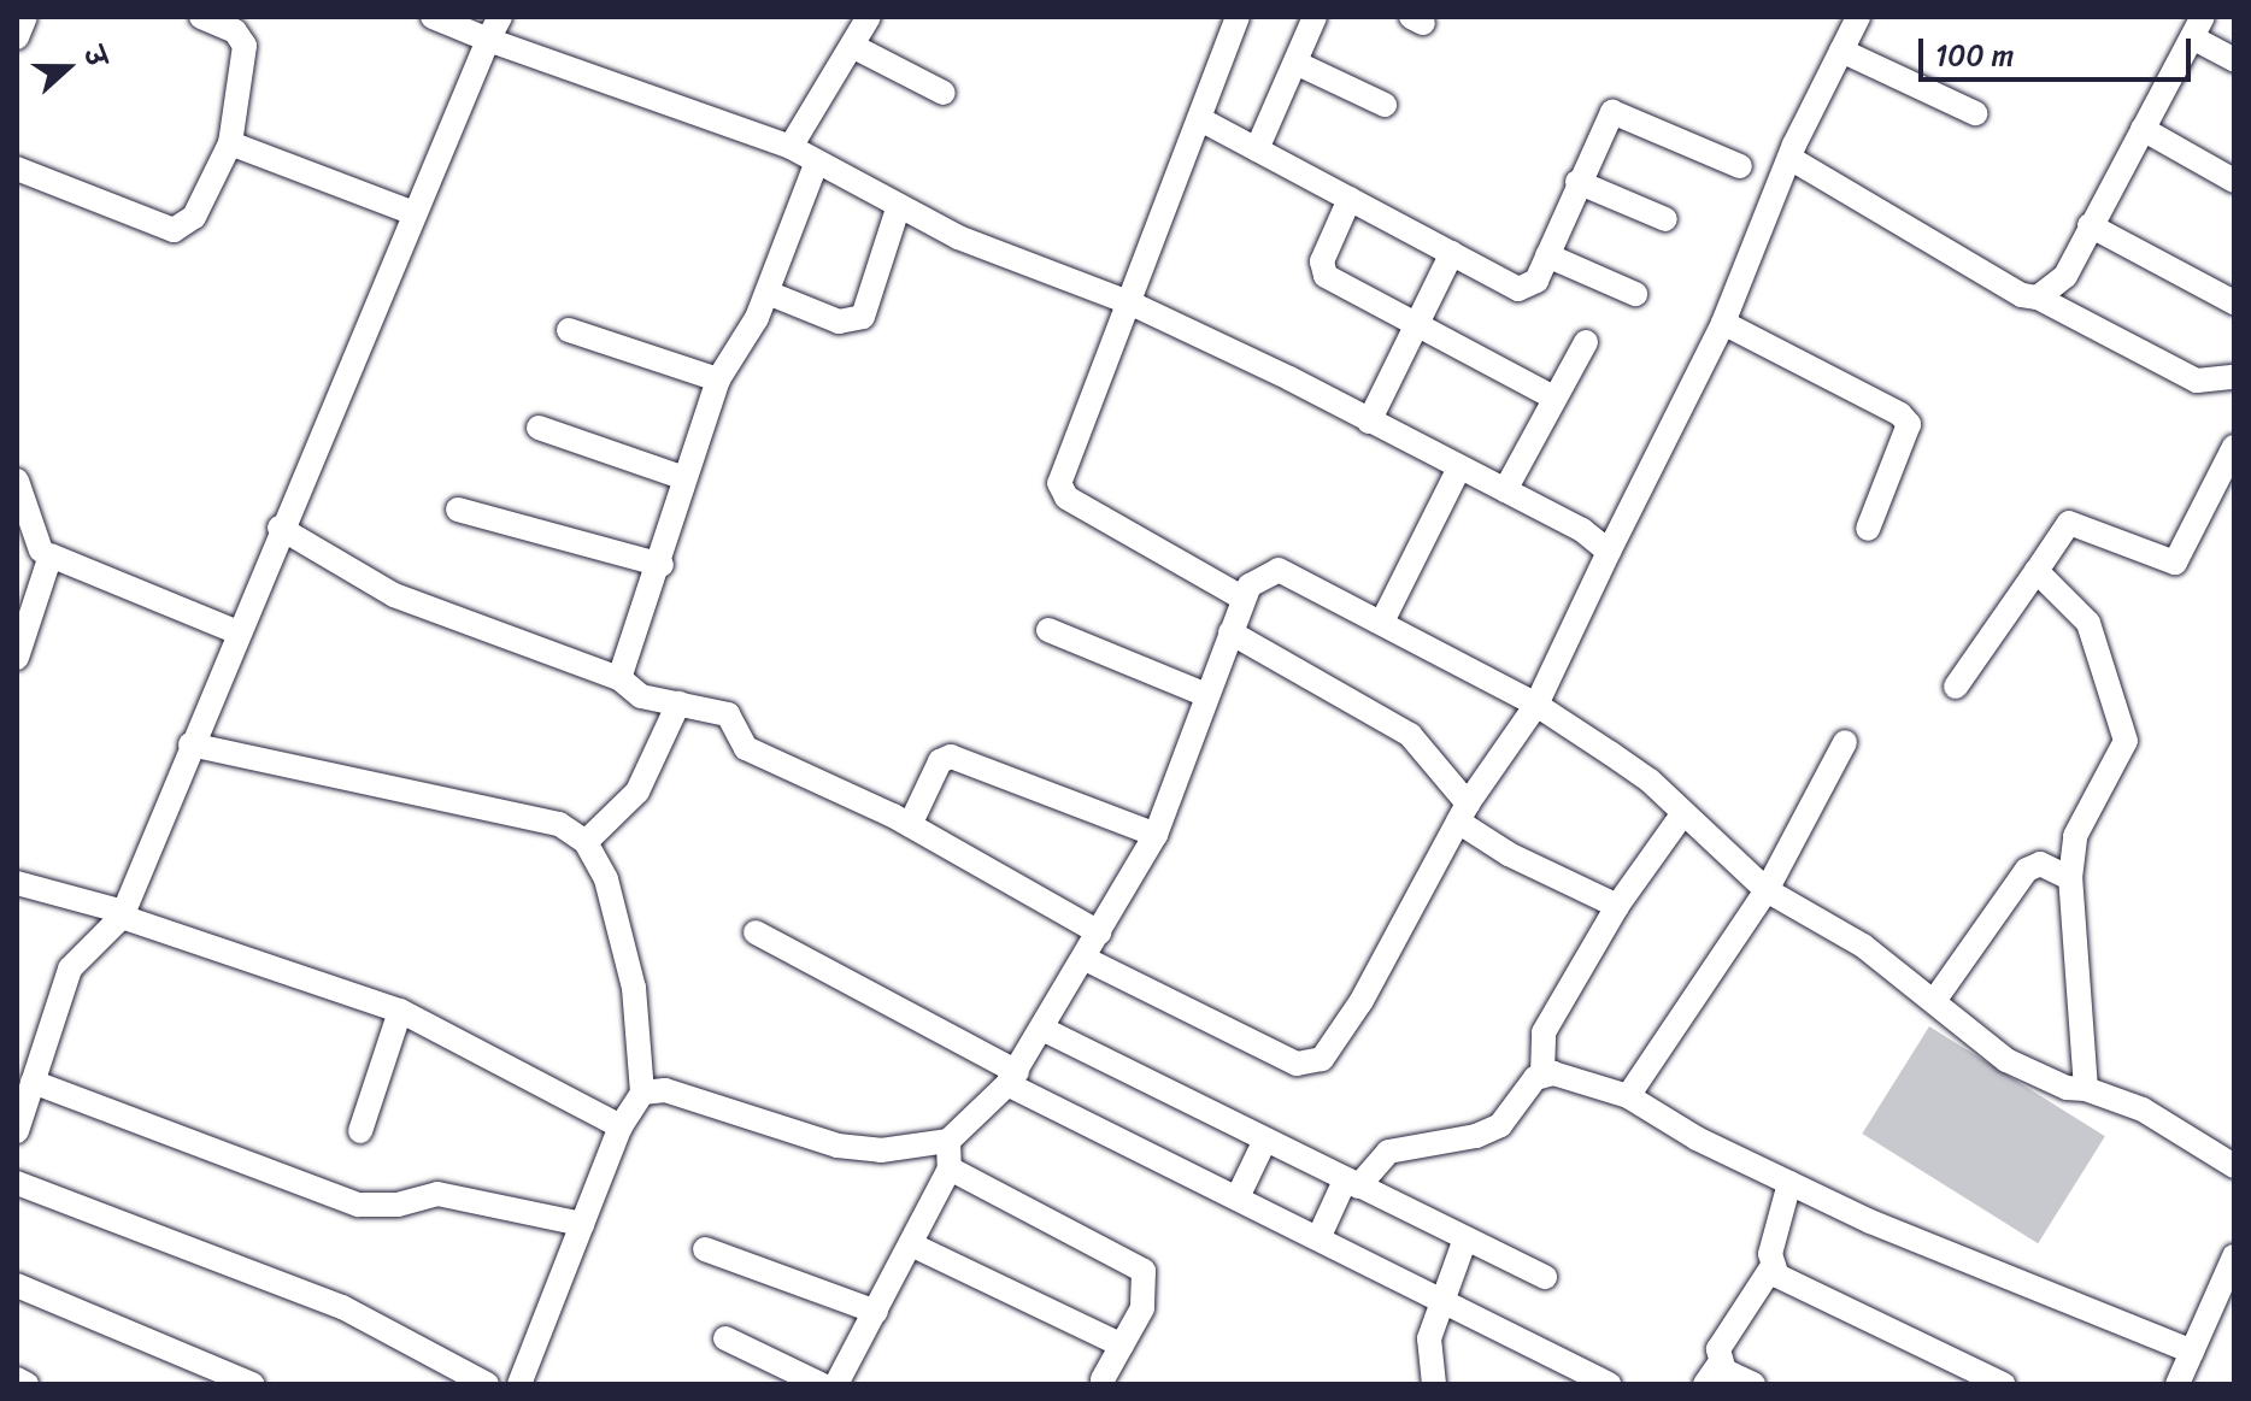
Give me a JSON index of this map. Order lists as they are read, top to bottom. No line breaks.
{"scale_bar":"100 m","north":"right"}
